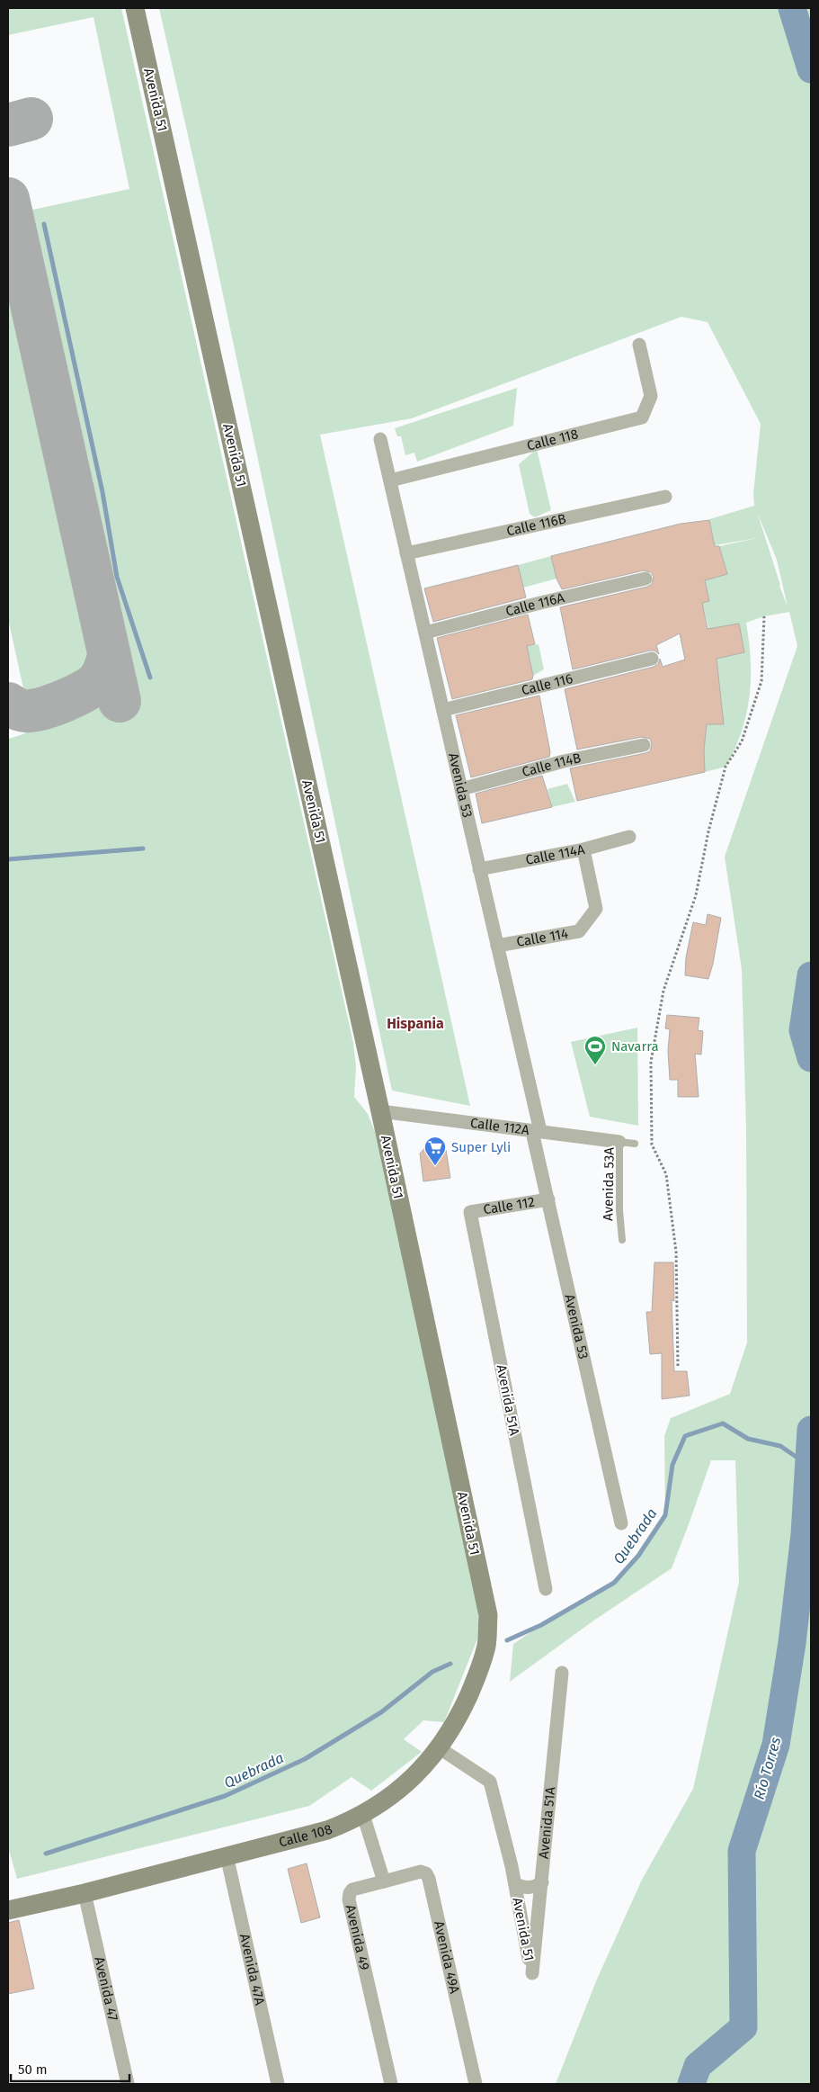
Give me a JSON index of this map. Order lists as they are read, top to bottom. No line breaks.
{"streets":{"main road":["Avenida 51","Calle 108"],"street":["Calle 118","Calle 116B","Calle 116A","Calle 116","Calle 114B","Avenida 53","Calle 114A","Calle 114","Calle 112A","Calle 112","Avenida 51A","Avenida 49","Avenida 49A","Avenida 47A","Avenida 47"],"lane":["Avenida 53A"]},"crossings":[["Avenida 51","Calle 112A"],["Avenida 51","Avenida 51A"],["Avenida 51","Calle 108"],["Calle 118","Avenida 53"],["Calle 116B","Avenida 53"],["Calle 116A","Avenida 53"],["Calle 116","Avenida 53"],["Calle 114B","Avenida 53"],["Avenida 53","Calle 114A"],["Avenida 53","Calle 114"],["Avenida 53","Calle 112A"],["Avenida 53","Calle 112"],["Calle 114A","Calle 114"],["Calle 112A","Avenida 53A"],["Calle 112","Avenida 51A"],["Calle 108","Avenida 47A"],["Calle 108","Avenida 47"],["Avenida 49","Avenida 49A"]],"districts":["Hispania"],"water":["Quebrada","Río Torres"],"places":{"sports":["Navarra"],"supermarket":["Super Lyli"]},"scale_bar":"50 m"}
